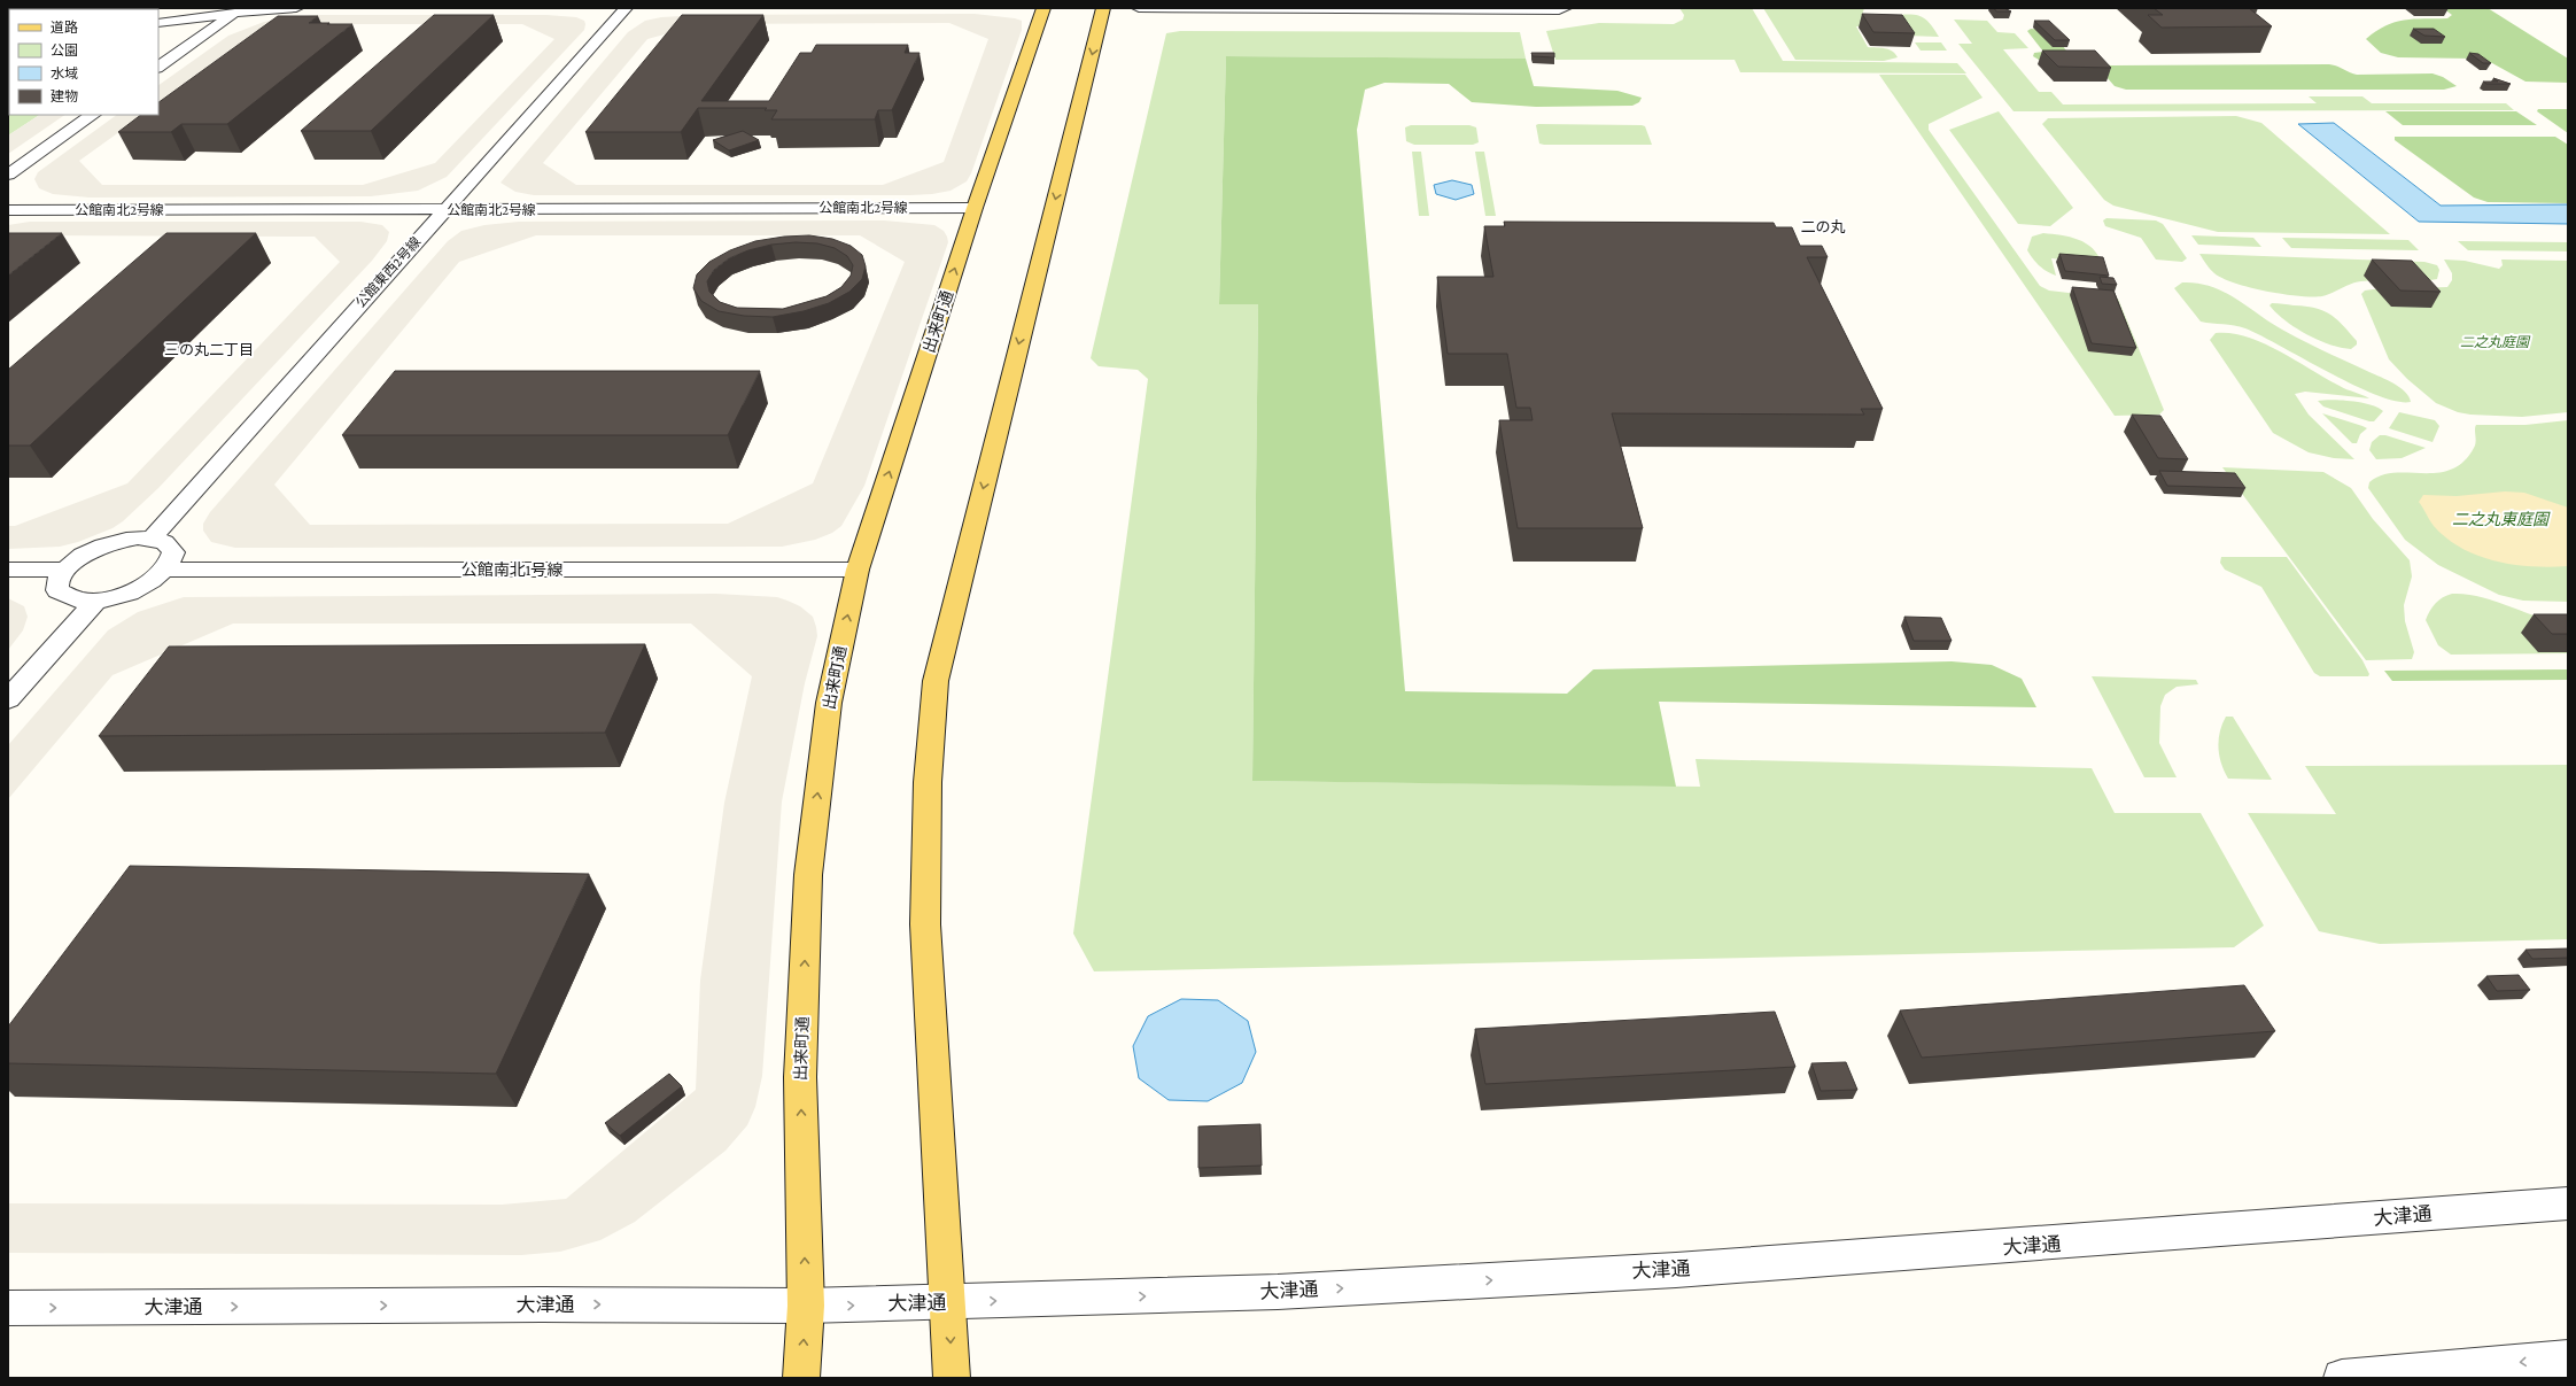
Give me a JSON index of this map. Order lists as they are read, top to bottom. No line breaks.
{"streets":{"main road":["出来町通"],"street":["公館南北2号線","公館東西2号線","公館南北1号線","大津通"]},"crossings":[["公館南北2号線","公館東西2号線"],["公館南北2号線","出来町通"],["出来町通","公館南北1号線"],["出来町通","大津通"]],"one_way":["大津通"],"districts":["二の丸","三の丸二丁目"],"parks":["二之丸庭園","二之丸東庭園"],"legend":["道路","公園","水域","建物"]}
